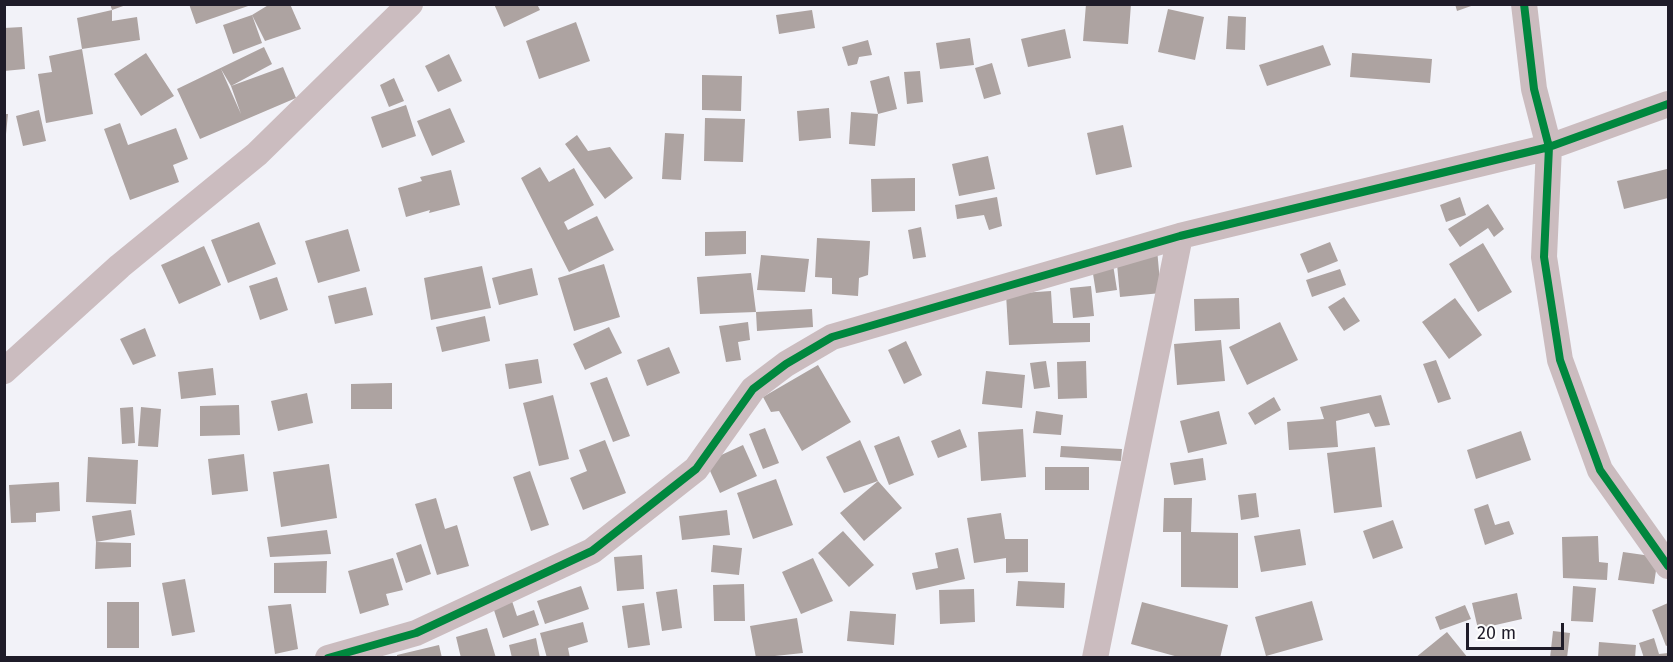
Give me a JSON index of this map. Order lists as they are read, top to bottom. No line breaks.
{"scale_bar":"20 m"}
